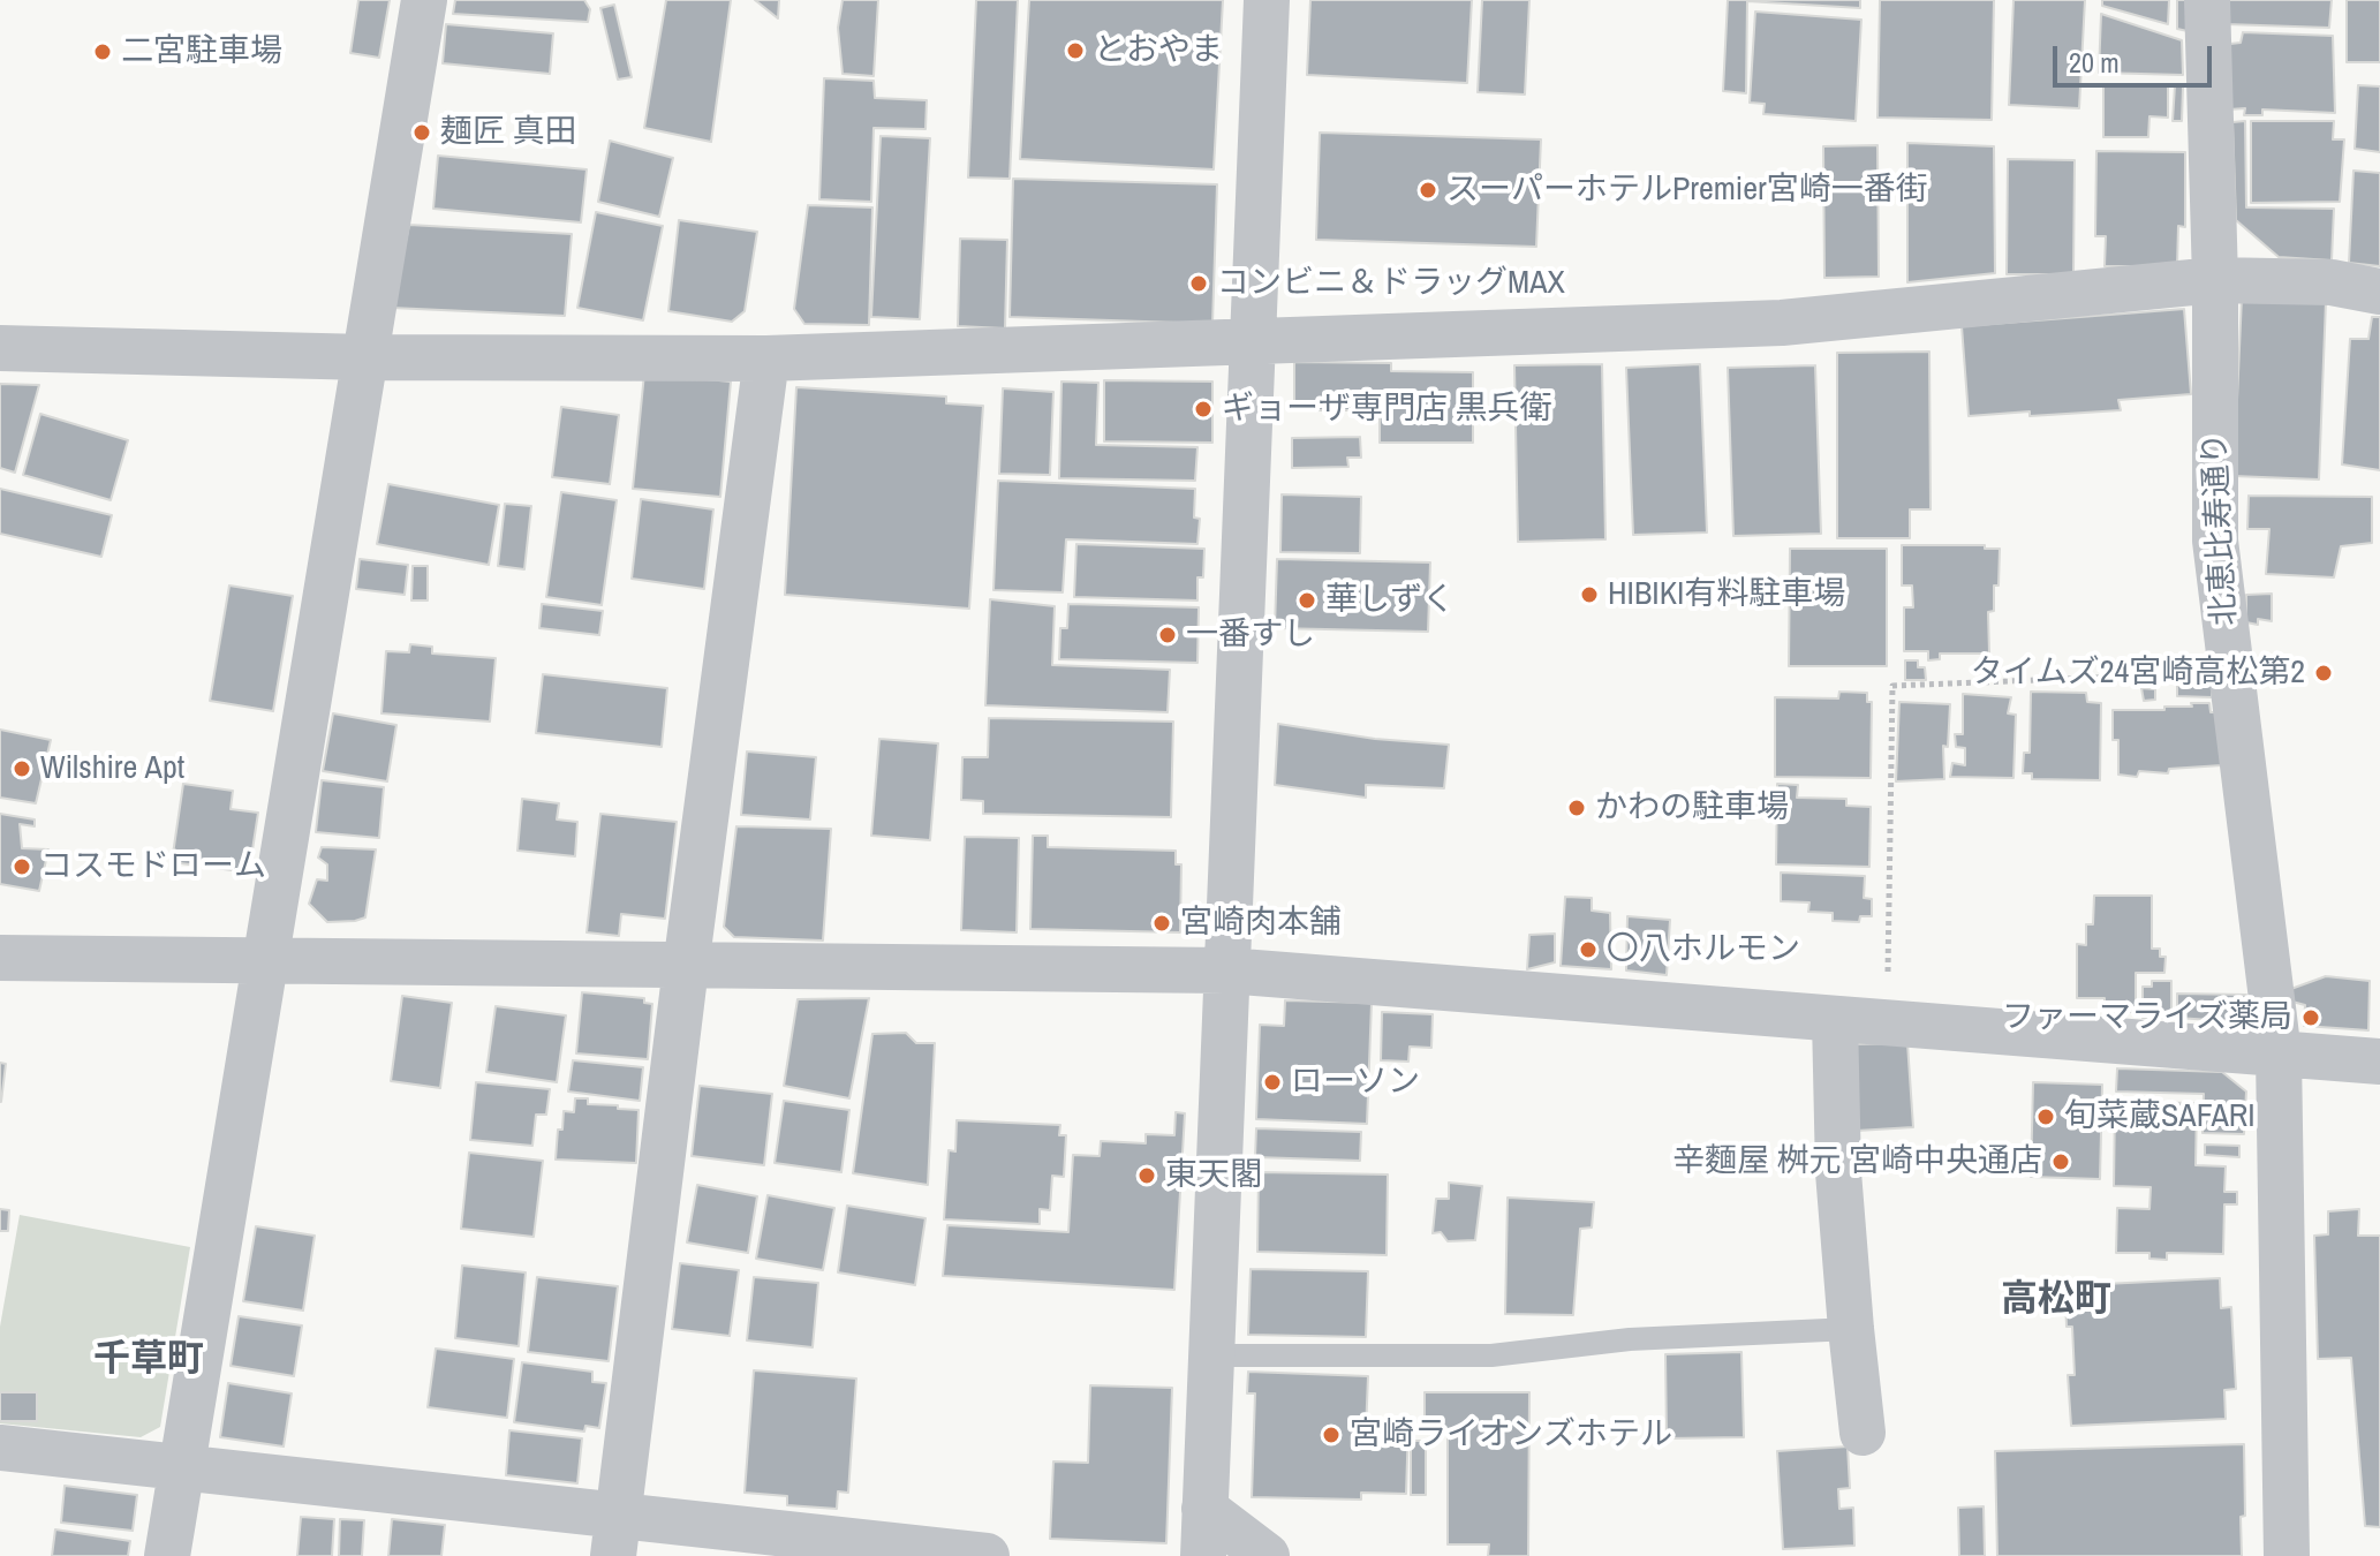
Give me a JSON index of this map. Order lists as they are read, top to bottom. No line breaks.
{"streets":{"street":["北恵比寿通り"]},"districts":["高松町","千草町"],"places":["とおやま","二宮駐車場","麺匠 真田","スーパーホテルPremier宮崎一番街","コンビニ＆ドラッグMAX","ギョーザ専門店 黒兵衛","HIBIKI有料駐車場","華しずく","一番すし","タイムズ24宮崎高松第2","Wilshire Apt","かわの駐車場","コスモドローム","宮崎肉本舗","〇八ホルモン","ファーマライズ薬局","ローソン","旬菜蔵SAFARI","辛麵屋 桝元 宮崎中央通店","東天閣","宮崎ライオンズホテル"],"scale_bar":"20 m"}
